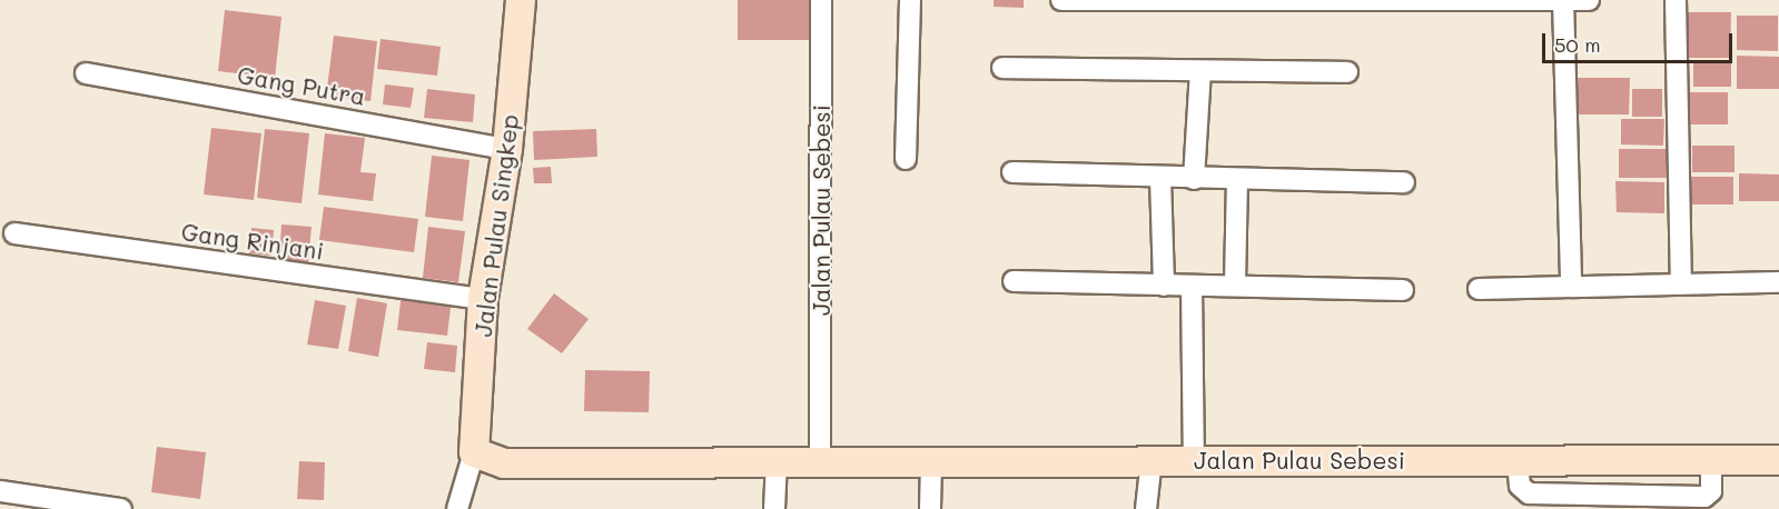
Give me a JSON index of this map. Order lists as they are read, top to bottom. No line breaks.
{"streets":{"street":["Gang Putra","Jalan Pulau Sebesi","Jalan Pulau Singkep","Gang Rinjani"]},"crossings":[["Gang Putra","Jalan Pulau Singkep"],["Jalan Pulau Sebesi","Jalan Pulau Singkep"],["Jalan Pulau Singkep","Gang Rinjani"]],"scale_bar":"50 m"}
